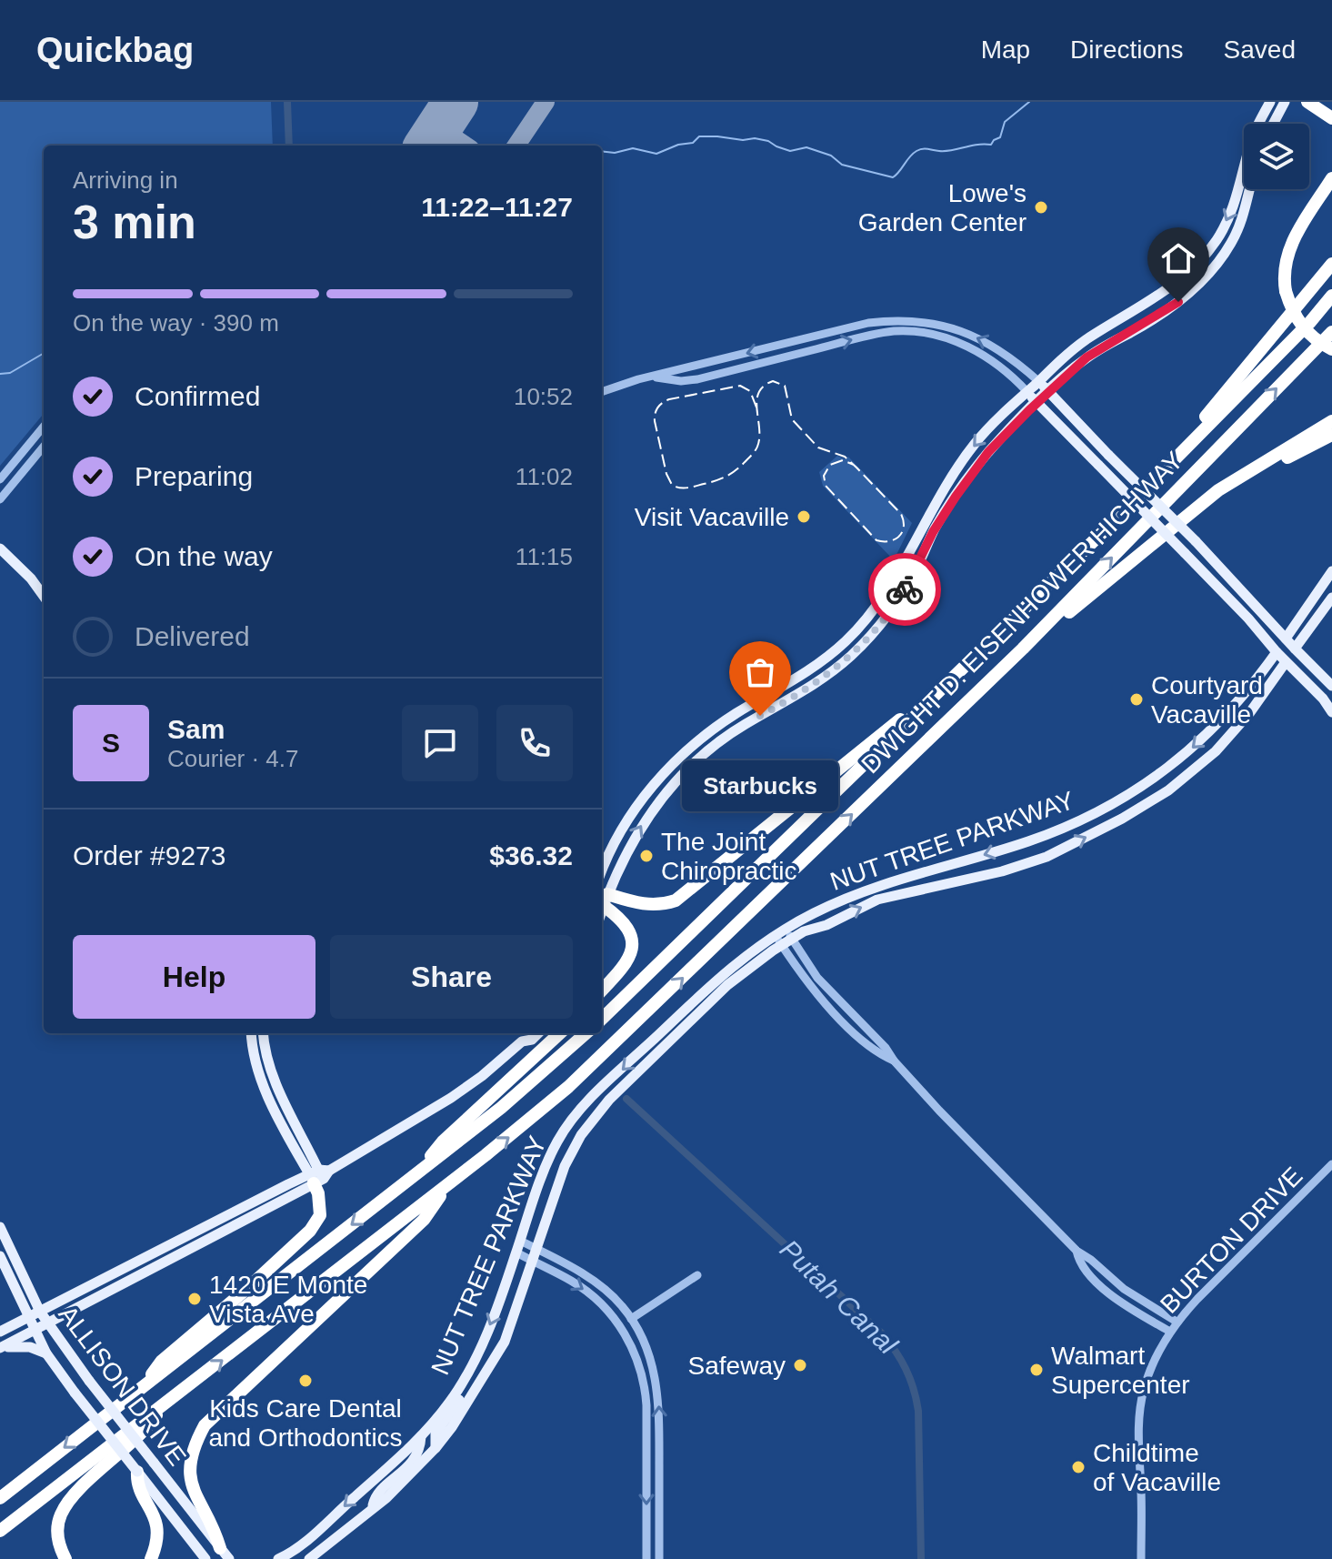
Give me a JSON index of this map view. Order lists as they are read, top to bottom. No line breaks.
{"streets":{"highway":["DWIGHT D. EISENHOWER HIGHWAY"],"main road":["NUT TREE PARKWAY","ALLISON DRIVE"],"street":["BURTON DRIVE"]},"water":["Putah Canal"],"places":["Lowe's Garden Center","Visit Vacaville","Courtyard Vacaville","Starbucks","The Joint Chiropractic","1420 E Monte Vista Ave","Safeway","Walmart Supercenter","Kids Care Dental and Orthodontics","Childtime of Vacaville"],"page":{"header":"Quickbag","nav":["Map","Directions","Saved"],"heading":["3 min","Arriving in","11:22–11:27"],"panel":["Sam","Courier · 4.7","Order #9273","$36.32"],"bar":"On the way · 390 m","list":[["Confirmed","10:52"],["Preparing","11:02"],["On the way","11:15"],"Delivered"],"round":"S","bubble":"Starbucks","buttons":["Help","Share"]}}
